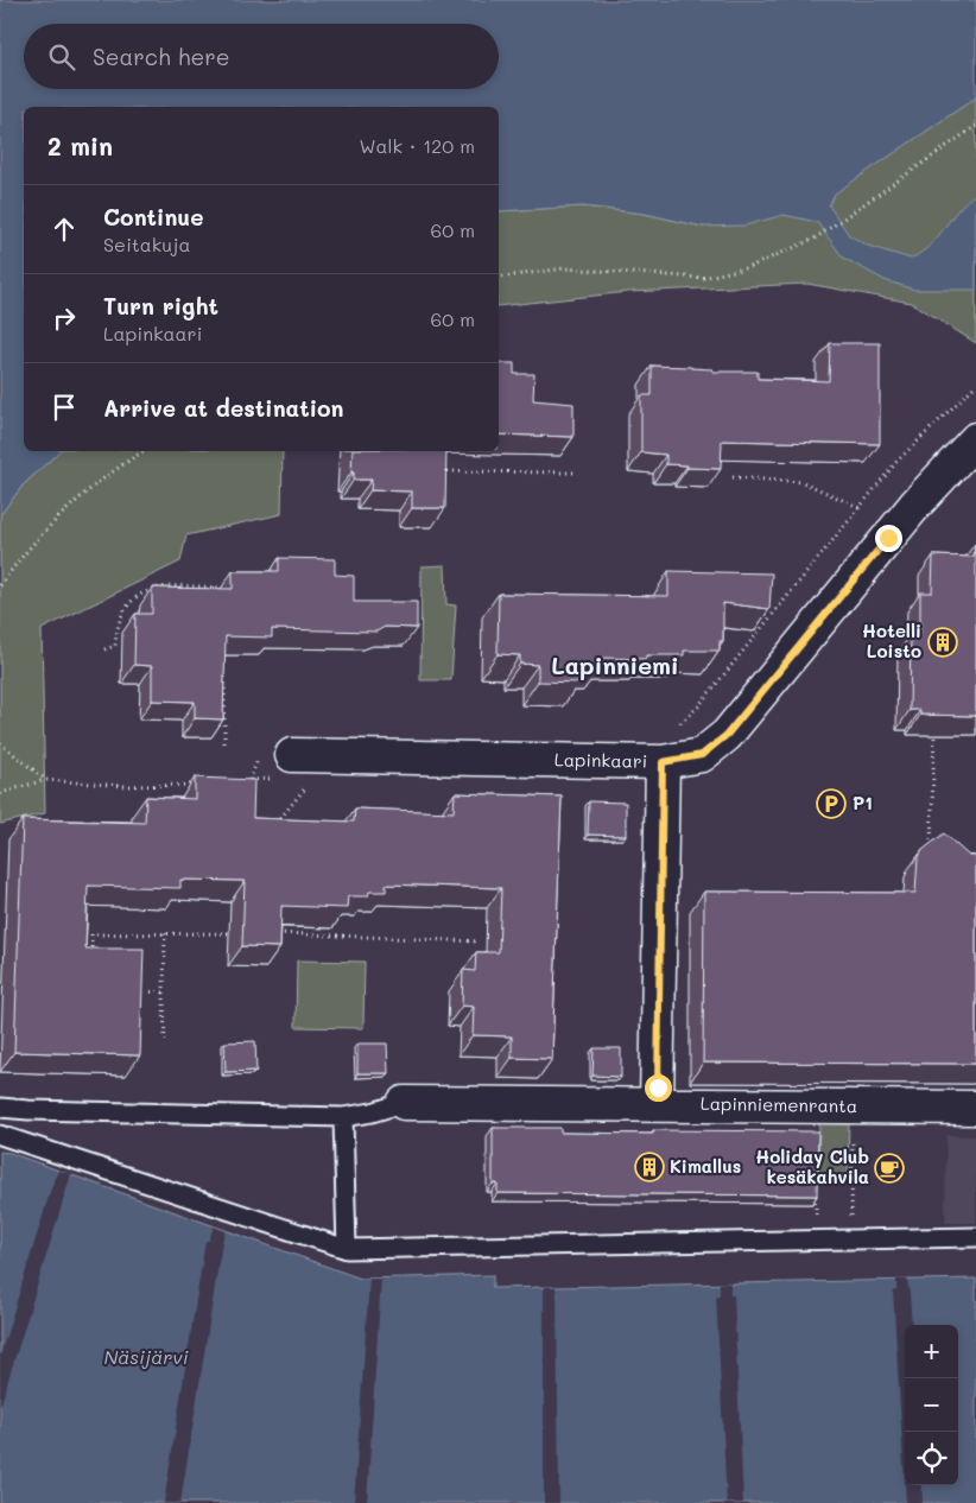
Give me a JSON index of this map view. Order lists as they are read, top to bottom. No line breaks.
{"streets":{"street":["Lapinkaari","Lapinniemenranta"]},"districts":["Lapinniemi"],"water":["Näsijärvi"],"places":{"building":["Hotelli Loisto","Kimallus"],"parking":["P1"],"cafe":["Holiday Club kesäkahvila"]},"page":{"search":"Search here","heading":["2 min","Walk · 120 m"],"list":[["Continue","Seitakuja","60 m"],["Turn right","Lapinkaari","60 m"],"Arrive at destination"],"map_buttons":["+","−"]}}
